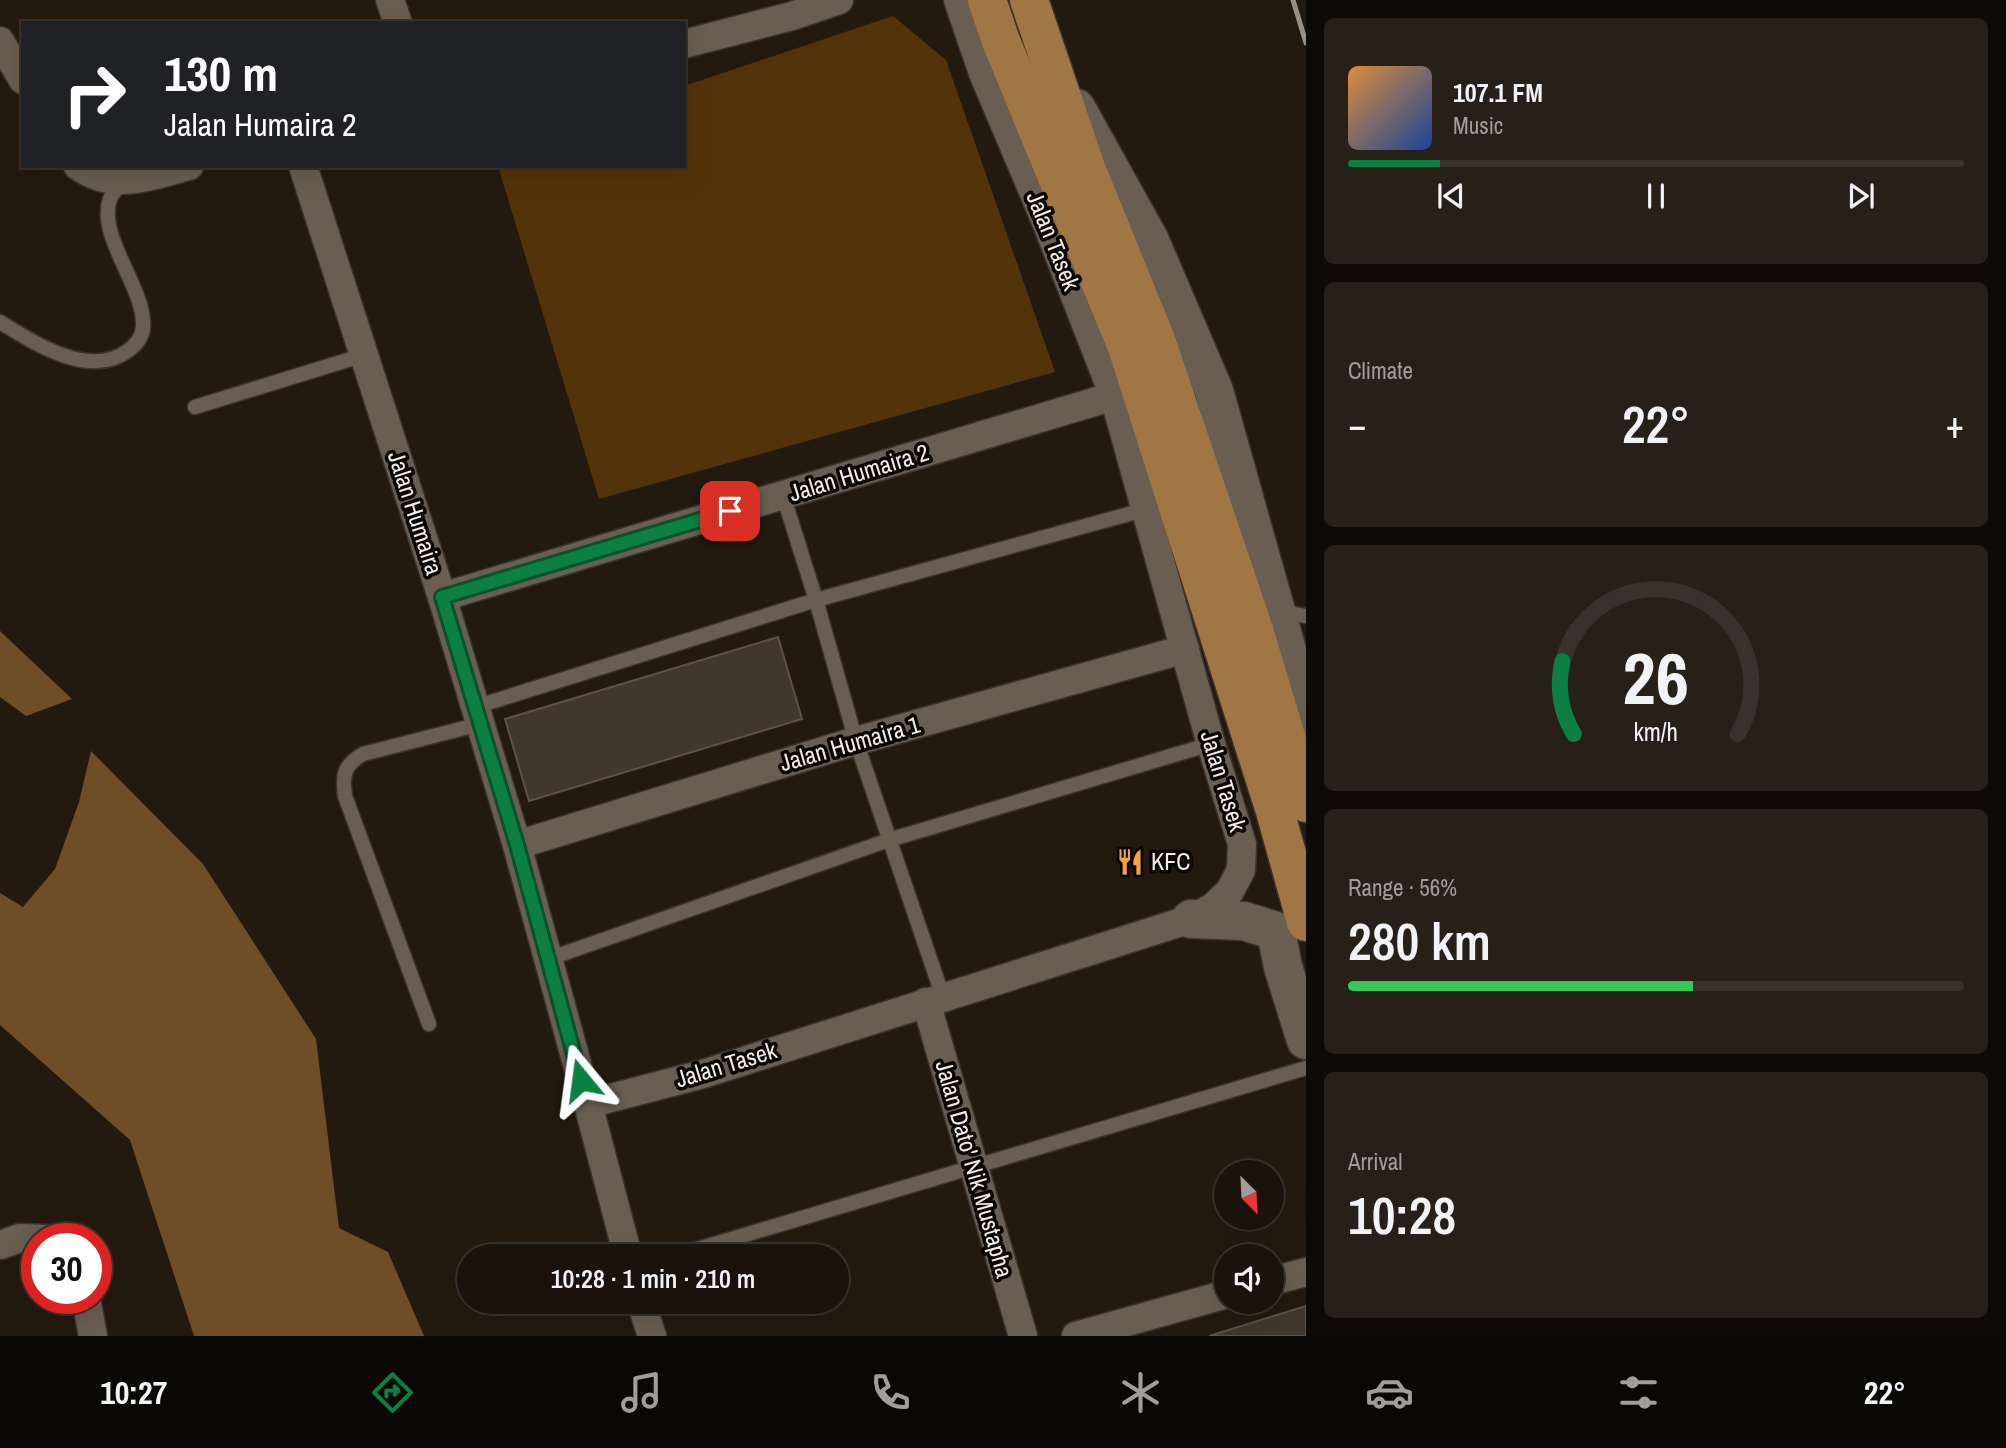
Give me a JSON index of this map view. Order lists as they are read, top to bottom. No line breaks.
{"streets":{"street":["Jalan Tasek","Jalan Humaira 2","Jalan Humaira","Jalan Humaira 1","Jalan Dato' Nik Mustapha"]},"crossings":[["Jalan Tasek","Jalan Humaira 2"],["Jalan Tasek","Jalan Humaira"],["Jalan Tasek","Jalan Humaira 1"],["Jalan Tasek","Jalan Dato' Nik Mustapha"],["Jalan Humaira 2","Jalan Humaira"],["Jalan Humaira","Jalan Humaira 1"]],"places":{"restaurant":["KFC"]},"north":"bottom right","page":{"turn":["130 m","Jalan Humaira 2"],"song":["107.1 FM","Music"],"tile":["Climate",["Range · 56%","280 km"],["Arrival","10:28"]],"heat":["−","22°","+"],"limit":"30","trip":"10:28 · 1 min · 210 m","tabs":["10:27","22°"],"gauge":["26","km/h"]}}
